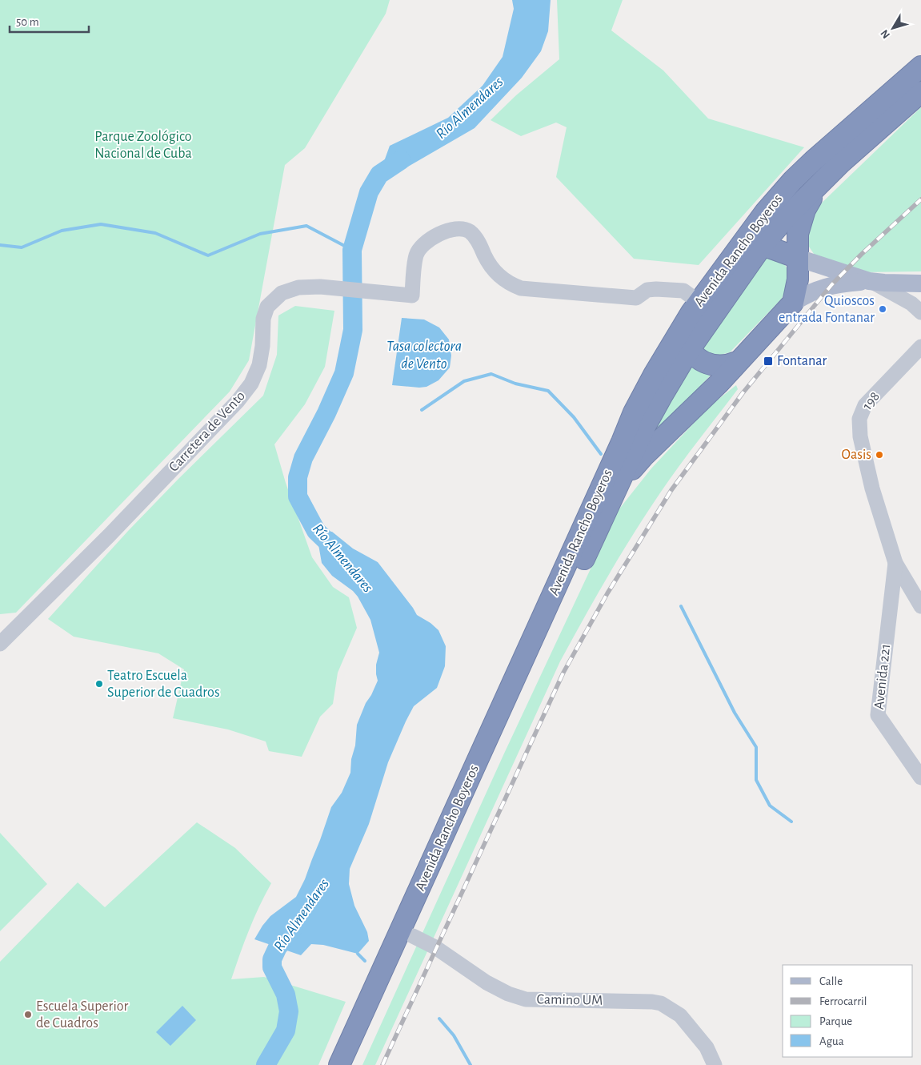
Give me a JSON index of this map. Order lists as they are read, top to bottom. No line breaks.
{"streets":{"highway":["Avenida Rancho Boyeros"],"street":["198","Carretera de Vento","Avenida 221","Camino UM"]},"crossings":[["Avenida Rancho Boyeros","Carretera de Vento"],["Avenida Rancho Boyeros","Camino UM"],["198","Avenida 221"]],"water":["Río Almendares","Tasa colectora de Vento"],"parks":["Parque Zoológico Nacional de Cuba"],"places":{"other":["Quioscos entrada Fontanar","Oasis","Teatro Escuela Superior de Cuadros","Escuela Superior de Cuadros"],"transit":["Fontanar"]},"legend":["Calle","Ferrocarril","Parque","Agua"],"scale_bar":"50 m","north":"bottom left"}
